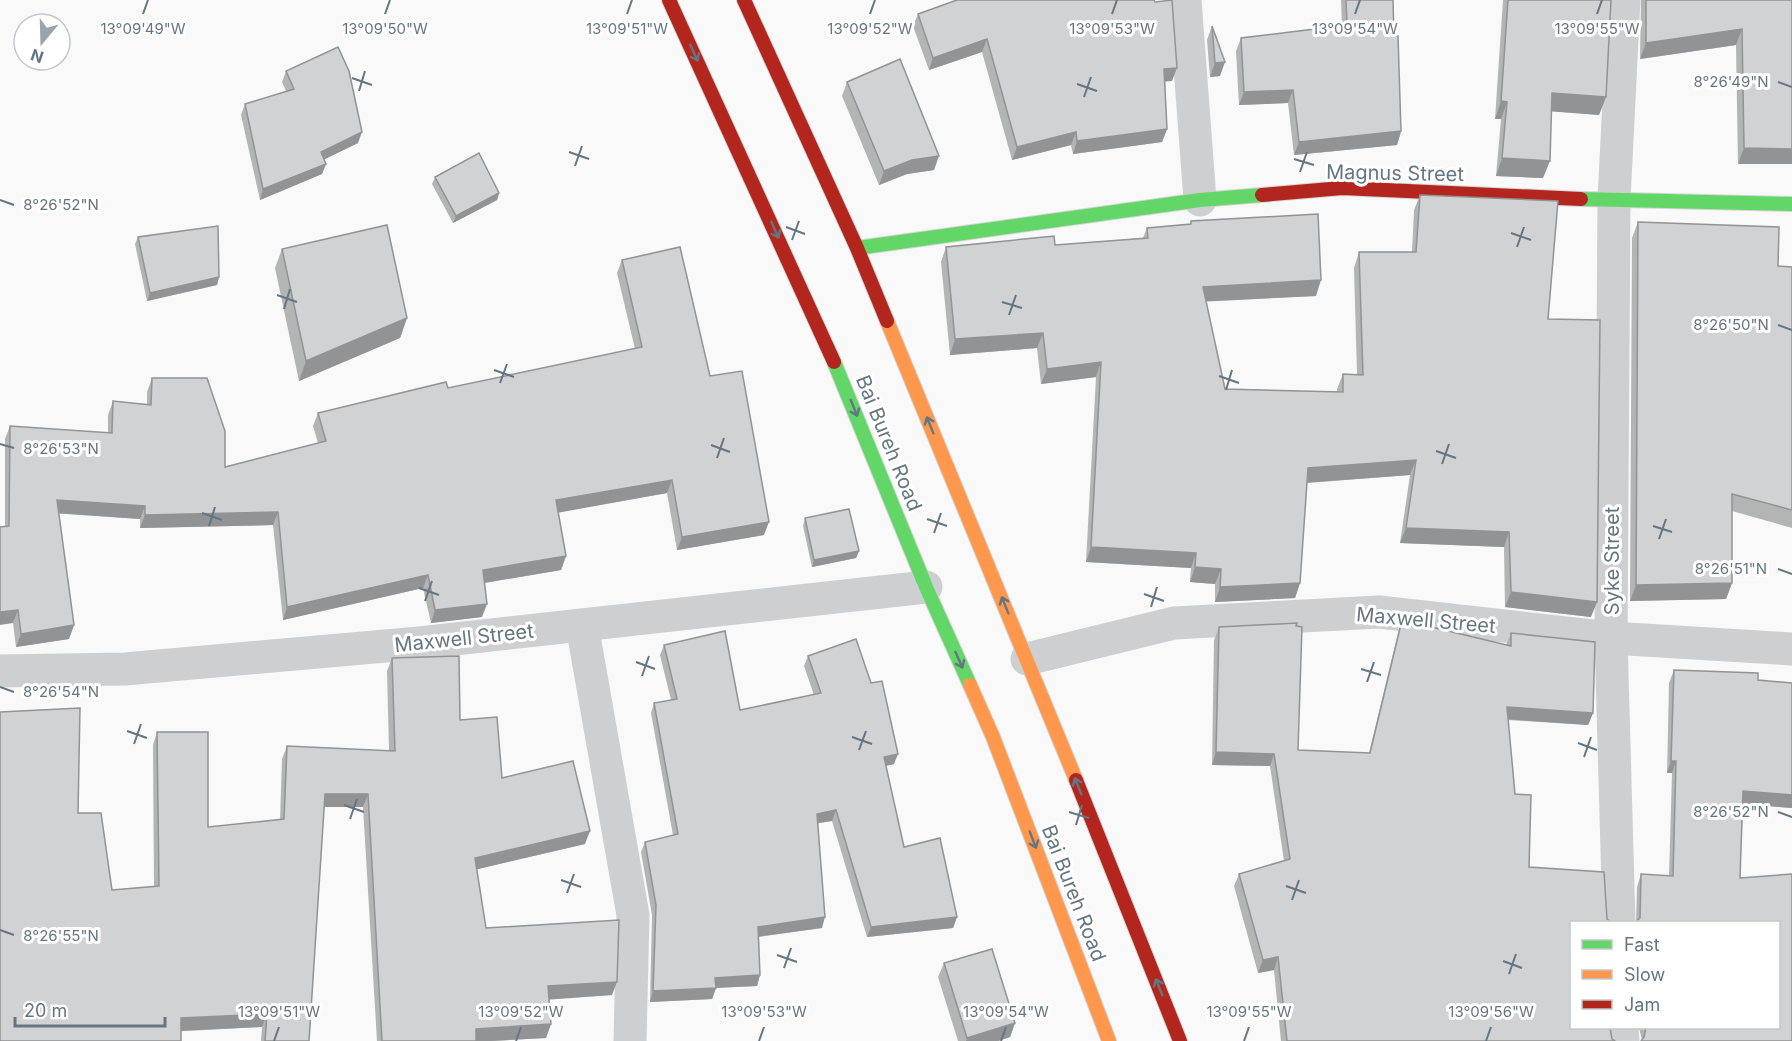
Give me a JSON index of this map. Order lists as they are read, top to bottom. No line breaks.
{"streets":{"main road":["Magnus Street","Bai Bureh Road"],"street":["Syke Street","Maxwell Street"]},"crossings":[["Magnus Street","Syke Street"],["Bai Bureh Road","Maxwell Street"],["Syke Street","Maxwell Street"]],"legend":["Fast","Slow","Jam"],"scale_bar":"20 m","north":"bottom","coordinates":["13°09'49\"W","13°09'50\"W","13°09'51\"W","13°09'52\"W","13°09'53\"W","13°09'54\"W","13°09'55\"W","8°26'49\"N","8°26'52\"N","8°26'50\"N","8°26'53\"N","8°26'51\"N","8°26'54\"N","8°26'55\"N","13°09'56\"W"]}
